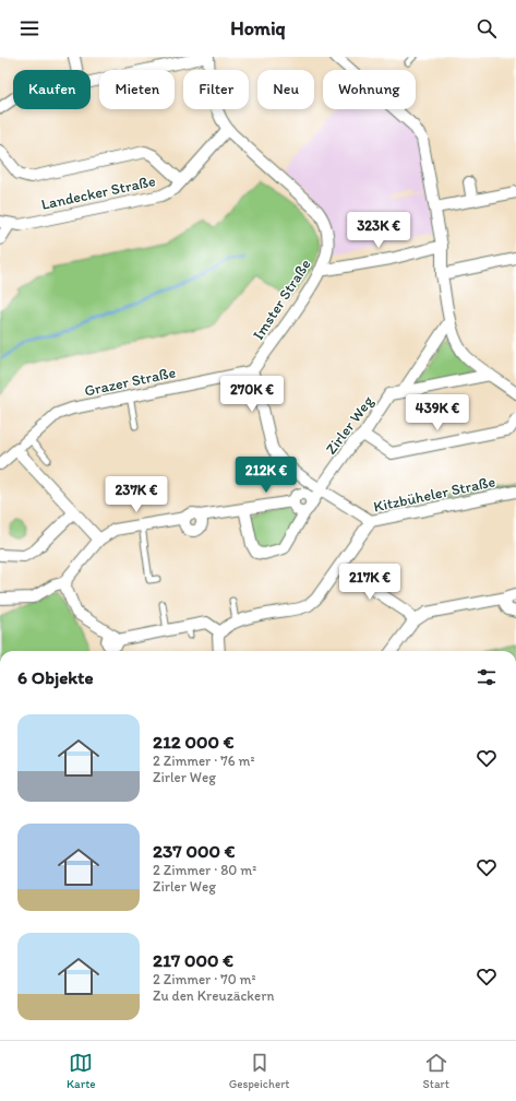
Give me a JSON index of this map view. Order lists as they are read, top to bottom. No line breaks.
{"streets":{"street":["Landecker Straße","Imster Straße","Grazer Straße","Zirler Weg","Kitzbüheler Straße"]},"crossings":[["Landecker Straße","Imster Straße"],["Imster Straße","Grazer Straße"]],"page":{"header":"Homiq","chip":["Kaufen","Mieten","Filter","Neu","Wohnung"],"price":["323K €","270K €","439K €","212K €","237K €","217K €"],"heading":"6 Objekte","list":[{"name":"212 000 €","note":"2 Zimmer · 76 m² · Zirler Weg"},{"name":"237 000 €","note":"2 Zimmer · 80 m² · Zirler Weg"},{"name":"217 000 €","note":"2 Zimmer · 70 m² · Zu den Kreuzäckern"}],"tabs":["Karte","Gespeichert","Start"]}}
